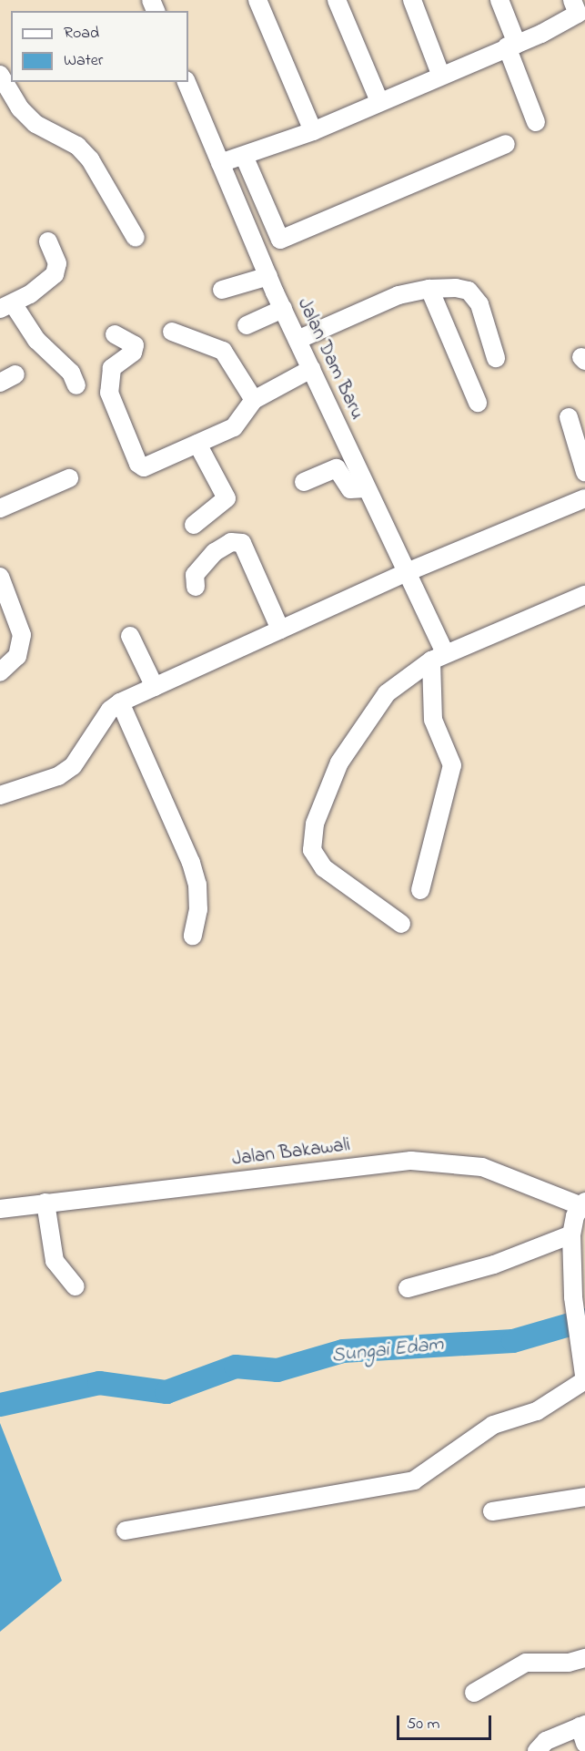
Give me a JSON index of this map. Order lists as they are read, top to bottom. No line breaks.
{"streets":{"street":["Jalan Dam Baru","Jalan Bakawali"]},"water":["Sungai Edam"],"legend":["Road","Water"],"scale_bar":"50 m"}
